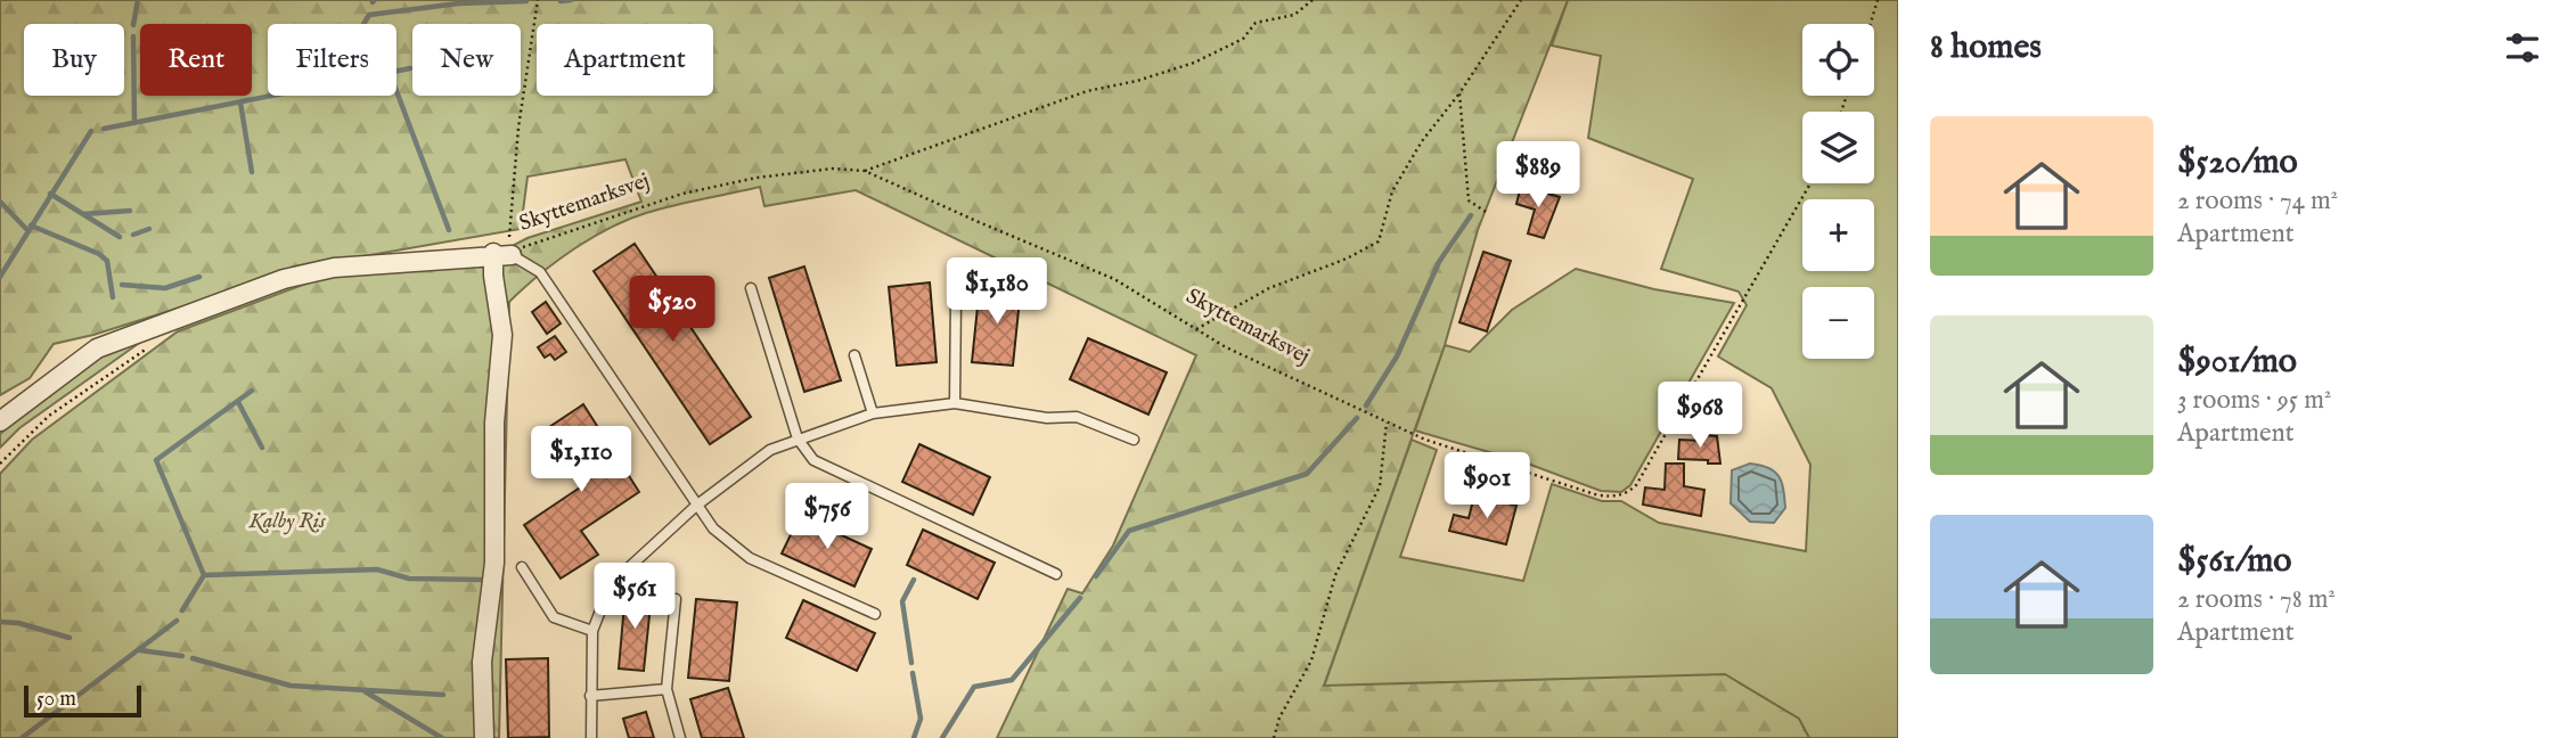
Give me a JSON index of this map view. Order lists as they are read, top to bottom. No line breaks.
{"streets":{"path":["Skyttemarksvej"]},"parks":["Kalby Ris"],"scale_bar":"50 m","page":{"heading":"8 homes","map_buttons":["+","−"],"chip":["Buy","Rent","Filters","New","Apartment"],"list":[{"name":"$520/mo","note":"2 rooms · 74 m² · Apartment"},{"name":"$901/mo","note":"3 rooms · 95 m² · Apartment"},{"name":"$561/mo","note":"2 rooms · 78 m² · Apartment"}],"price":["$889","$1,180","$520","$968","$1,110","$901","$756","$561"],"scale":"50 m"}}
